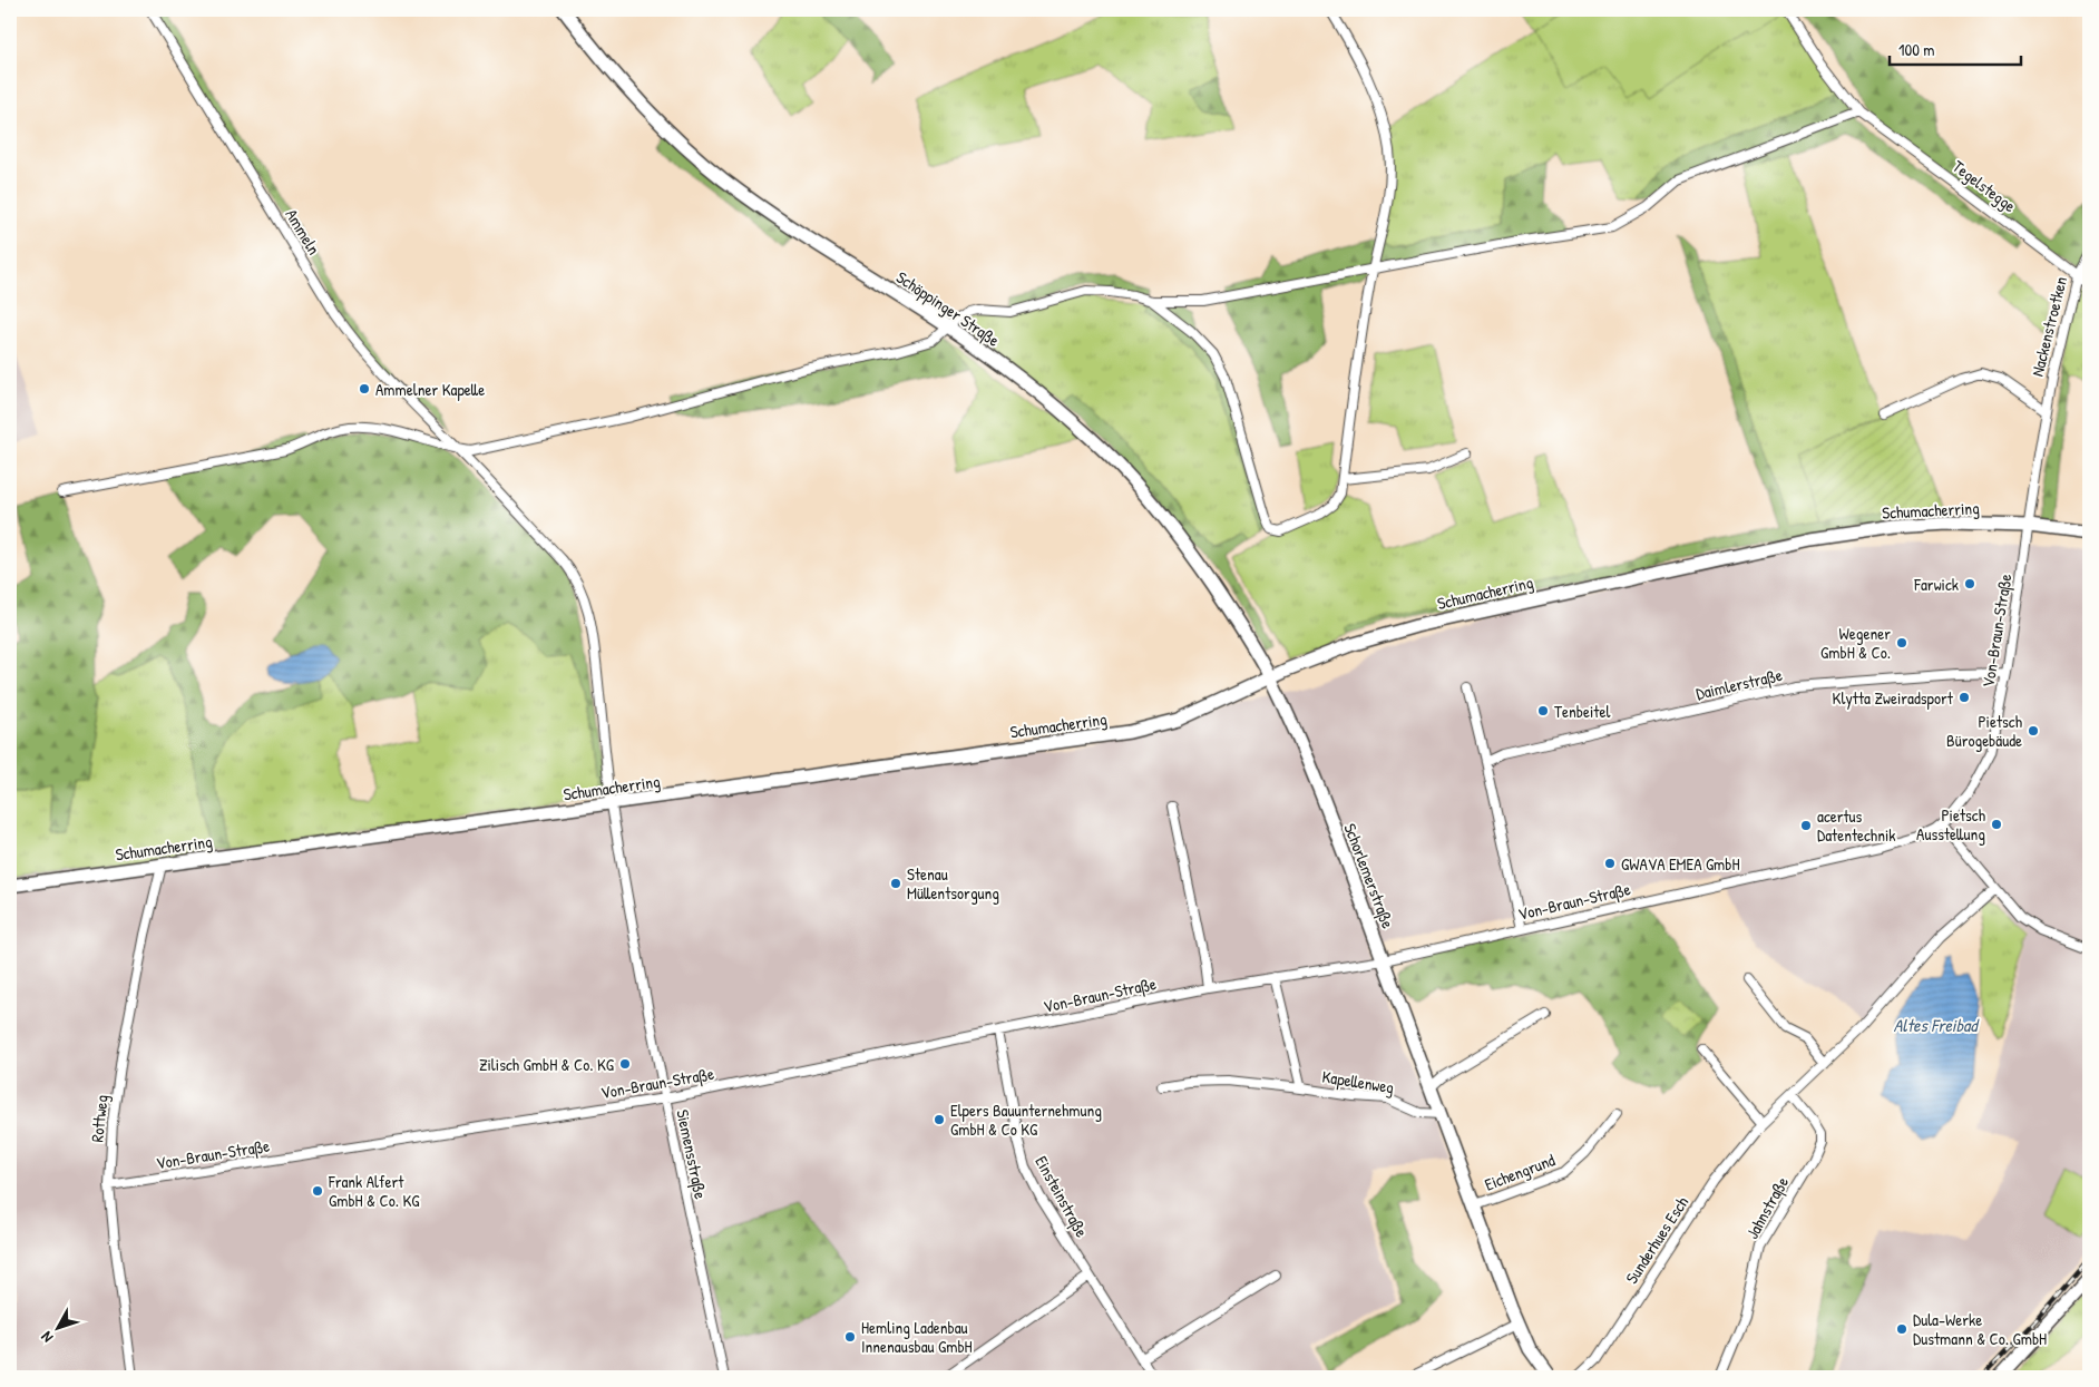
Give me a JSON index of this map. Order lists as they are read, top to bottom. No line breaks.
{"streets":{"main road":["Schöppinger Straße","Schumacherring","Schorlemerstraße"],"street":["Tegelstegge","Ammeln","Nackenstroetken","Von-Braun-Straße","Daimlerstraße","Kapellenweg","Rottweg","Siemensstraße","Eichengrund","Einsteinstraße","Jahnstraße","Sunderhues Esch"]},"crossings":[["Tegelstegge","Nackenstroetken"],["Ammeln","Schumacherring"],["Ammeln","Siemensstraße"],["Schöppinger Straße","Schumacherring"],["Schöppinger Straße","Schorlemerstraße"],["Nackenstroetken","Schumacherring"],["Nackenstroetken","Von-Braun-Straße"],["Schumacherring","Von-Braun-Straße"],["Schumacherring","Schorlemerstraße"],["Schumacherring","Rottweg"],["Schumacherring","Siemensstraße"],["Von-Braun-Straße","Daimlerstraße"],["Von-Braun-Straße","Schorlemerstraße"],["Von-Braun-Straße","Kapellenweg"],["Von-Braun-Straße","Rottweg"],["Von-Braun-Straße","Siemensstraße"],["Von-Braun-Straße","Einsteinstraße"],["Schorlemerstraße","Kapellenweg"],["Schorlemerstraße","Eichengrund"],["Jahnstraße","Sunderhues Esch"]],"water":["Altes Freibad"],"places":["Ammelner Kapelle","Farwick","Wegener GmbH & Co.","Klytta Zweiradsport","Tenbeitel","Pietsch Bürogebäude","Pietsch Ausstellung","acertus Datentechnik","GWAVA EMEA GmbH","Stenau Müllentsorgung","Zilisch GmbH & Co. KG","Elpers Bauunternehmung GmbH & Co KG","Frank Alfert GmbH & Co. KG","Dula-Werke Dustmann & Co. GmbH","Hemling Ladenbau Innenausbau GmbH"],"scale_bar":"100 m","north":"bottom left"}
